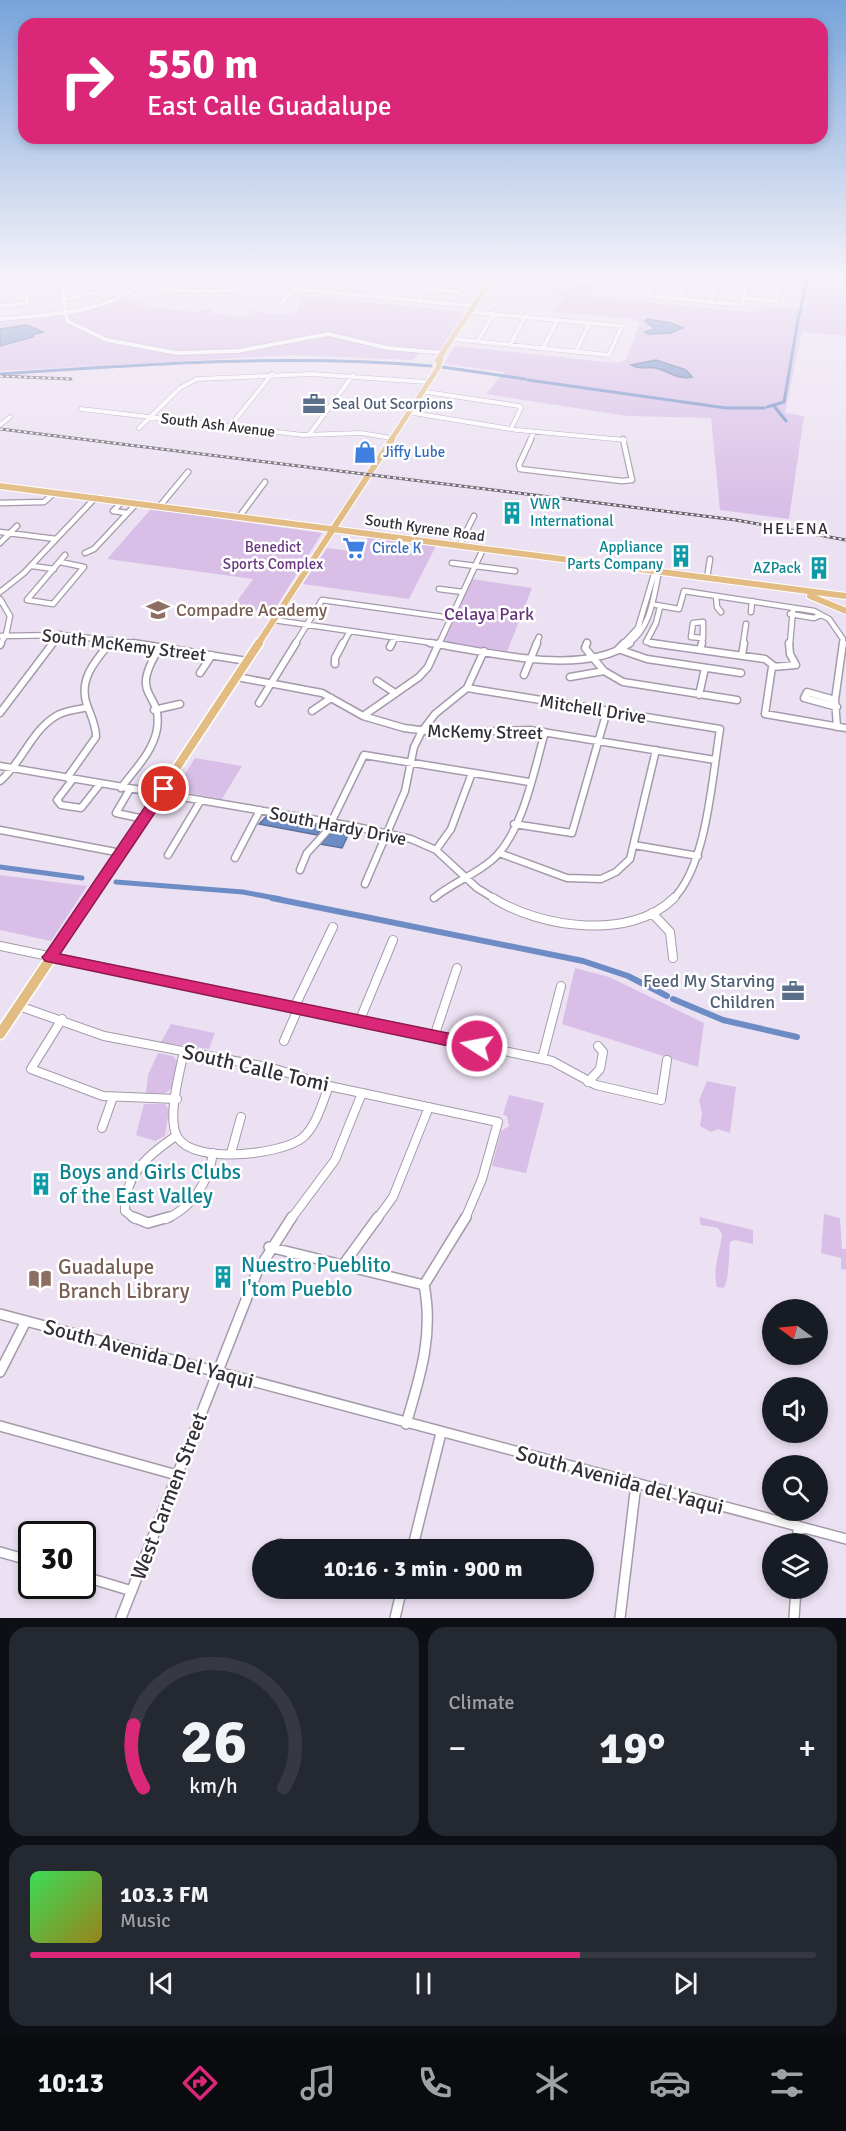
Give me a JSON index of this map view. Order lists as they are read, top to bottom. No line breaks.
{"streets":{"main road":["South Kyrene Road"],"street":["South Ash Avenue","South McKemy Street","Mitchell Drive","McKemy Street","South Hardy Drive","South Calle Tomi","South Avenida Del Yaqui","South Avenida del Yaqui","West Carmen Street"]},"crossings":[["Mitchell Drive","South Hardy Drive"],["McKemy Street","South Hardy Drive"],["South Calle Tomi","West Carmen Street"],["South Avenida Del Yaqui","South Avenida del Yaqui"],["South Avenida Del Yaqui","West Carmen Street"]],"districts":["HELENA"],"parks":["Benedict Sports Complex","Celaya Park"],"places":{"office":["Seal Out Scorpions","Feed My Starving Children"],"shop":["Jiffy Lube"],"building":["VWR International","Appliance Parts Company","AZPack","Boys and Girls Clubs of the East Valley","Nuestro Pueblito I'tom Pueblo"],"supermarket":["Circle K"],"school or university":["Compadre Academy"],"library":["Guadalupe Branch Library"]},"north":"left","page":{"turn":["550 m","East Calle Guadalupe"],"limit":"30","trip":"10:16 · 3 min · 900 m","tile":"Climate","heat":["−","19°","+"],"song":["103.3 FM","Music"],"tabs":"10:13","gauge":["26","km/h"]}}
